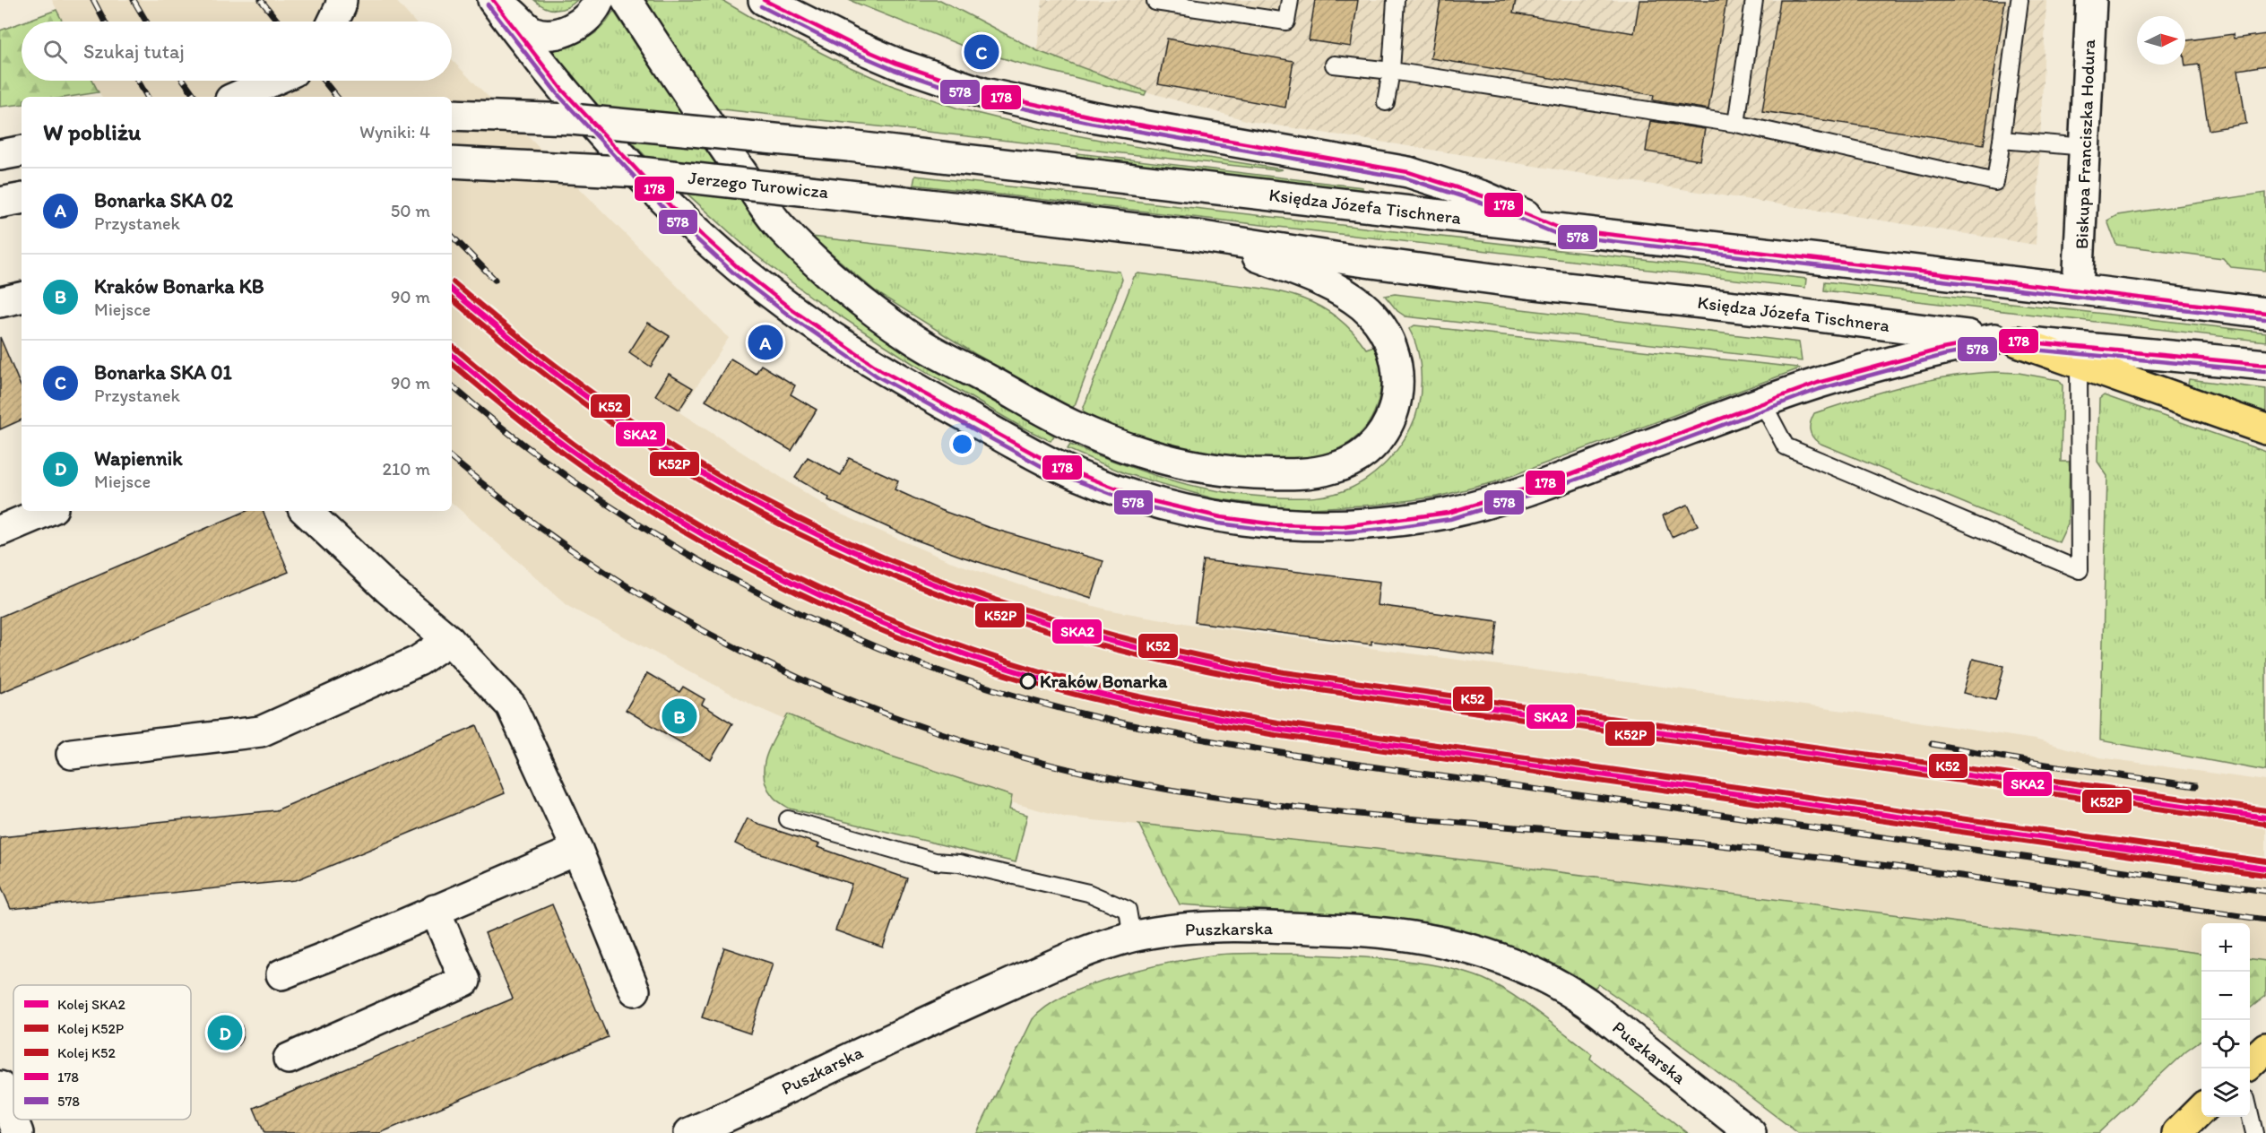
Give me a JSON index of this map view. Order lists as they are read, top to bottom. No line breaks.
{"streets":{"main road":["Biskupa Franciszka Hodura","Jerzego Turowicza","Księdza Józefa Tischnera","Puszkarska"]},"crossings":[["Biskupa Franciszka Hodura","Księdza Józefa Tischnera"],["Jerzego Turowicza","Księdza Józefa Tischnera"]],"places":["Kraków Bonarka"],"lines":["transit line 178","transit line 578","rail line K52","rail line SKA2","rail line K52P"],"legend":["Kolej SKA2","Kolej K52P","Kolej K52","178","578"],"north":"right","page":{"search":"Szukaj tutaj","pins":["C","A","B","D"],"heading":["W pobliżu","Wyniki: 4"],"list":[{"mark":"A","name":"Bonarka SKA 02","note":"Przystanek","value":"50 m"},{"mark":"B","name":"Kraków Bonarka KB","note":"Miejsce","value":"90 m"},{"mark":"C","name":"Bonarka SKA 01","note":"Przystanek","value":"90 m"},{"mark":"D","name":"Wapiennik","note":"Miejsce","value":"210 m"}],"map_buttons":["+","−"]}}
